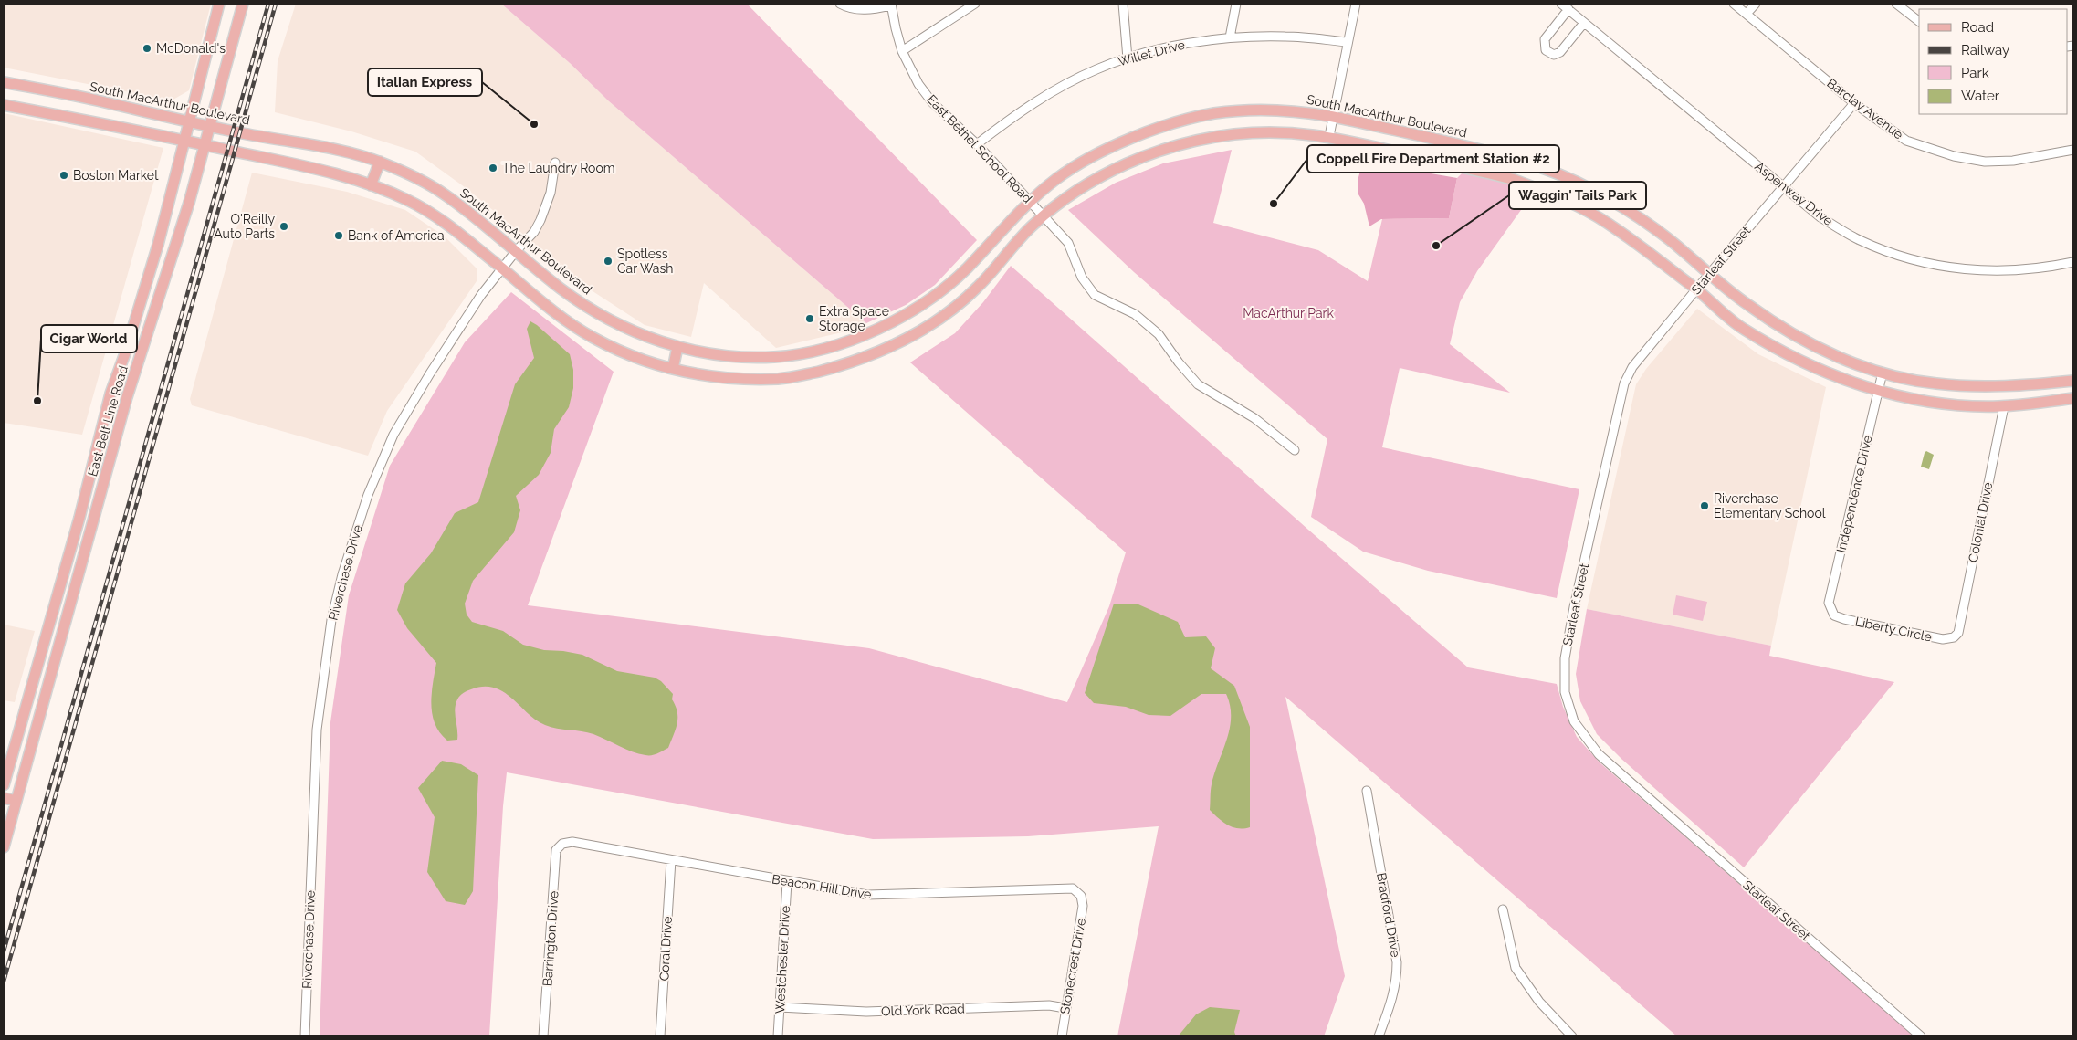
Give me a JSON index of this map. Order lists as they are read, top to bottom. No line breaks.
{"streets":{"main road":["South MacArthur Boulevard","East Belt Line Road"],"street":["Willet Drive","Barclay Avenue","East Bethel School Road","Aspenway Drive","Starleaf Street","Independence Drive","Colonial Drive","Riverchase Drive","Liberty Circle","Beacon Hill Drive","Bradford Drive","Barrington Drive","Coral Drive","Westchester Drive","Stonecrest Drive","Old York Road"]},"crossings":[["Willet Drive","East Bethel School Road"],["South MacArthur Boulevard","East Bethel School Road"],["South MacArthur Boulevard","Starleaf Street"],["South MacArthur Boulevard","East Belt Line Road"],["South MacArthur Boulevard","Independence Drive"],["South MacArthur Boulevard","Riverchase Drive"],["Barclay Avenue","Starleaf Street"],["Aspenway Drive","Starleaf Street"],["Independence Drive","Liberty Circle"],["Colonial Drive","Liberty Circle"],["Beacon Hill Drive","Barrington Drive"],["Beacon Hill Drive","Coral Drive"],["Beacon Hill Drive","Westchester Drive"],["Beacon Hill Drive","Stonecrest Drive"],["Westchester Drive","Old York Road"],["Stonecrest Drive","Old York Road"]],"parks":["MacArthur Park"],"places":["McDonald's","Italian Express","The Laundry Room","Boston Market","Coppell Fire Department Station #2","O'Reilly Auto Parts","Bank of America","Waggin' Tails Park","Spotless Car Wash","Extra Space Storage","Cigar World","Riverchase Elementary School"],"legend":["Road","Railway","Park","Water"]}
